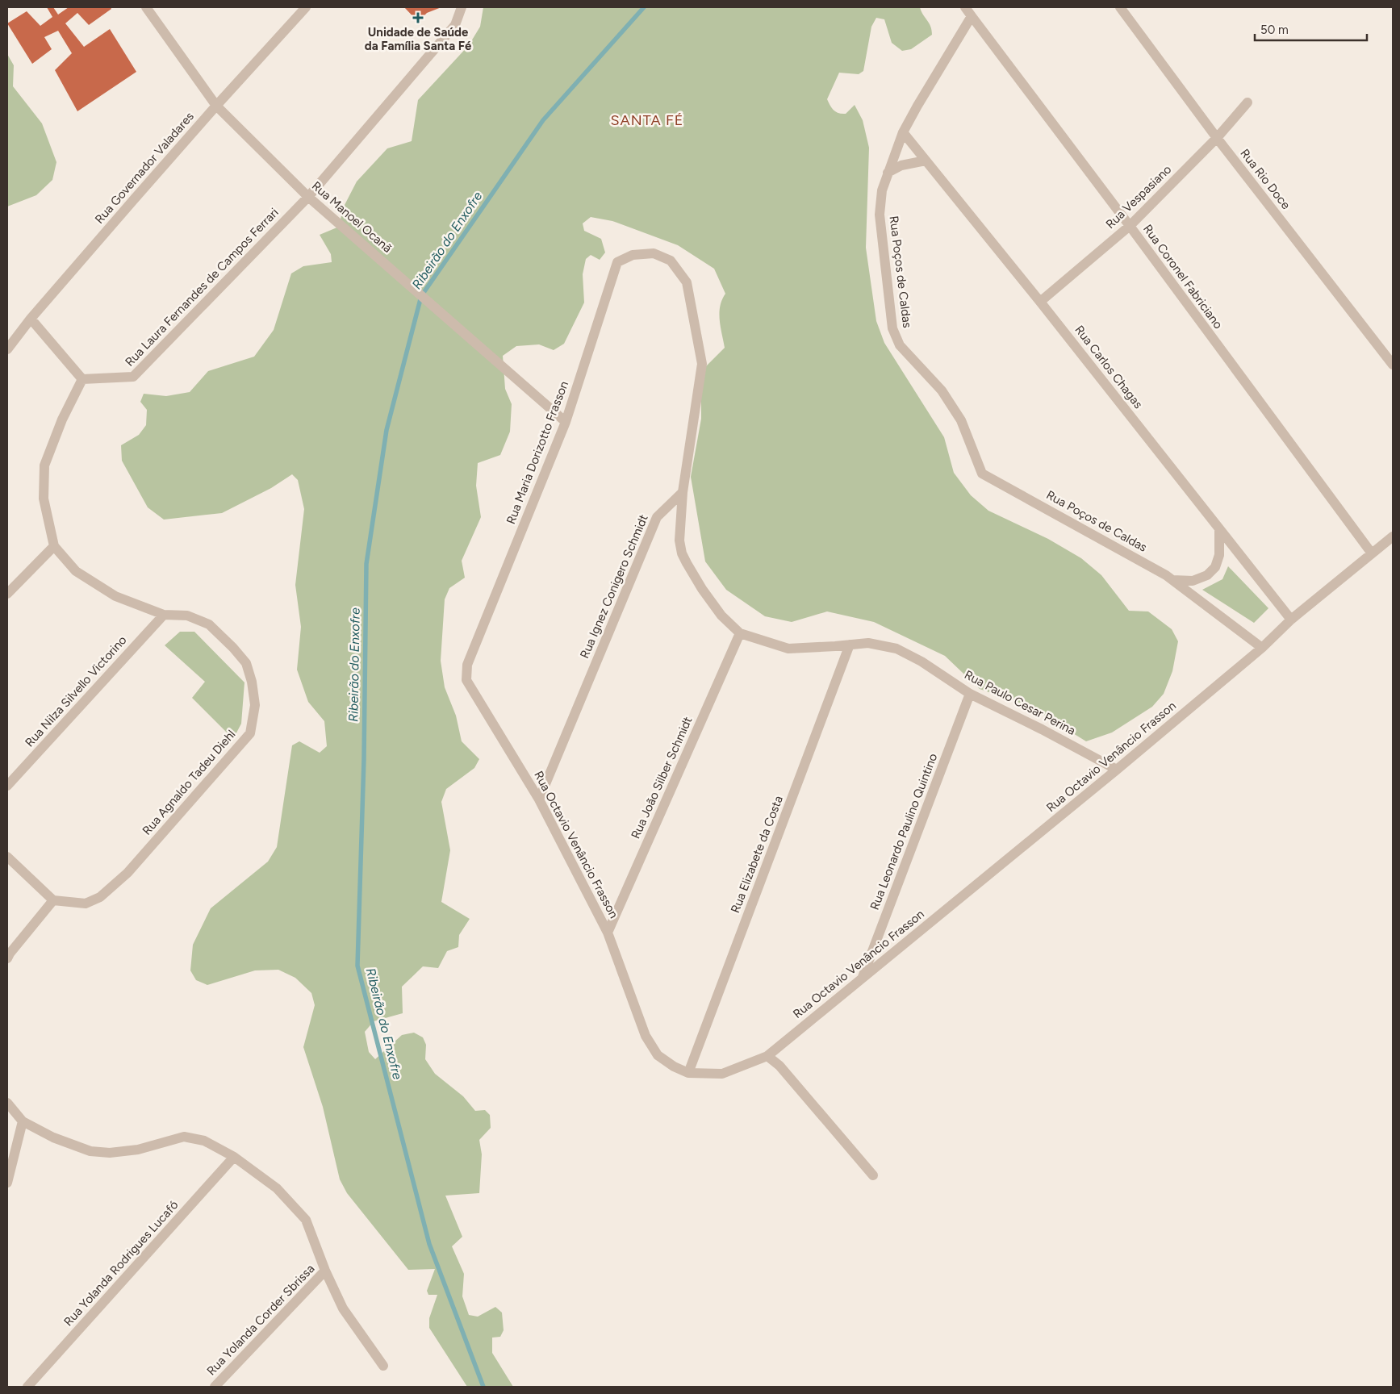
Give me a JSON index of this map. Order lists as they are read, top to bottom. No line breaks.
{"streets":{"street":["Rua Governador Valadares","Rua Rio Doce","Rua Vespasiano","Rua Manoel Ocanã","Rua Poços de Caldas","Rua Coronel Fabriciano","Rua Laura Fernandes de Campos Ferrari","Rua Carlos Chagas","Rua Maria Dorizotto Frasson","Rua Ignez Conigero Schmidt","Rua Nilza Silvello Victorino","Rua Paulo Cesar Perina","Rua Octavio Venâncio Frasson","Rua João Silber Schmidt","Rua Agnaldo Tadeu Diehl","Rua Leonardo Paulino Quintino","Rua Elizabete da Costa","Rua Yolanda Rodrigues Lucafó","Rua Yolanda Corder Sbrissa"]},"crossings":[["Rua Governador Valadares","Rua Manoel Ocanã"],["Rua Rio Doce","Rua Vespasiano"],["Rua Vespasiano","Rua Coronel Fabriciano"],["Rua Vespasiano","Rua Carlos Chagas"],["Rua Manoel Ocanã","Rua Laura Fernandes de Campos Ferrari"],["Rua Manoel Ocanã","Rua Maria Dorizotto Frasson"],["Rua Poços de Caldas","Rua Coronel Fabriciano"],["Rua Poços de Caldas","Rua Carlos Chagas"],["Rua Poços de Caldas","Rua Octavio Venâncio Frasson"],["Rua Coronel Fabriciano","Rua Octavio Venâncio Frasson"],["Rua Laura Fernandes de Campos Ferrari","Rua Agnaldo Tadeu Diehl"],["Rua Carlos Chagas","Rua Octavio Venâncio Frasson"],["Rua Maria Dorizotto Frasson","Rua Ignez Conigero Schmidt"],["Rua Maria Dorizotto Frasson","Rua Paulo Cesar Perina"],["Rua Maria Dorizotto Frasson","Rua Octavio Venâncio Frasson"],["Rua Ignez Conigero Schmidt","Rua Paulo Cesar Perina"],["Rua Ignez Conigero Schmidt","Rua Octavio Venâncio Frasson"],["Rua Nilza Silvello Victorino","Rua Agnaldo Tadeu Diehl"],["Rua Paulo Cesar Perina","Rua Octavio Venâncio Frasson"],["Rua Paulo Cesar Perina","Rua João Silber Schmidt"],["Rua Paulo Cesar Perina","Rua Leonardo Paulino Quintino"],["Rua Paulo Cesar Perina","Rua Elizabete da Costa"],["Rua Octavio Venâncio Frasson","Rua João Silber Schmidt"],["Rua Octavio Venâncio Frasson","Rua Leonardo Paulino Quintino"],["Rua Octavio Venâncio Frasson","Rua Elizabete da Costa"]],"districts":["SANTA FÉ"],"water":["Ribeirão do Enxofre"],"places":{"health":["Unidade de Saúde da Família Santa Fé"]},"scale_bar":"50 m"}
